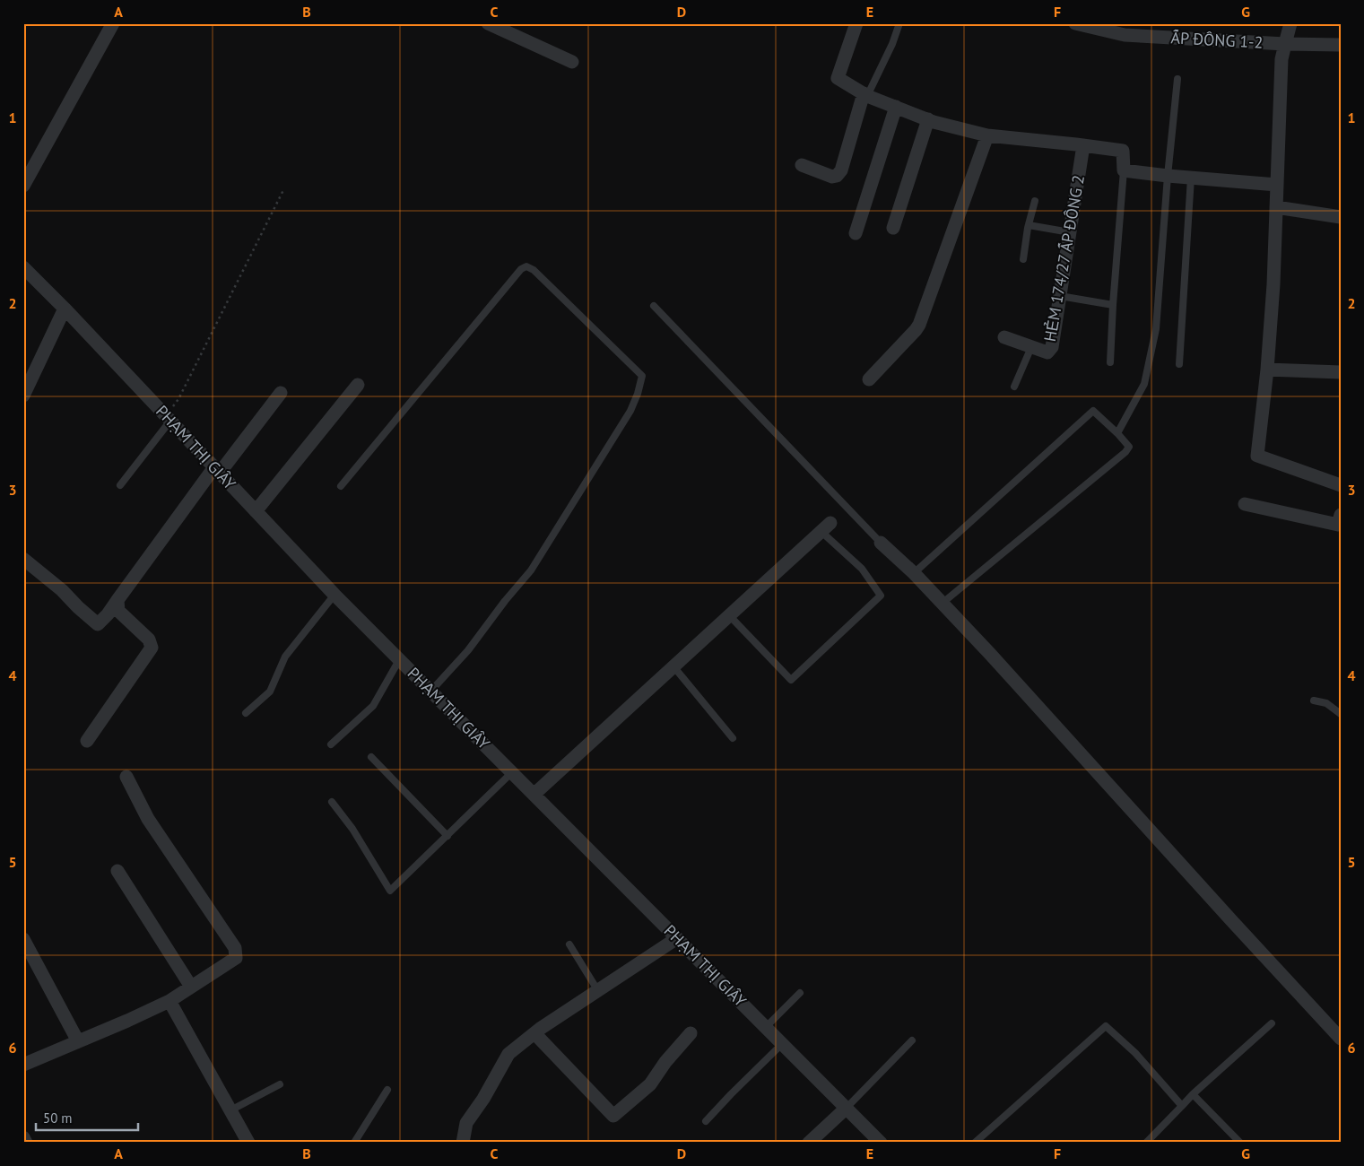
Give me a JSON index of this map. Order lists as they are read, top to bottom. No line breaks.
{"streets":{"street":["ẤP ĐÔNG 1-2","HẺM 174/27 ẤP ĐÔNG 2","PHẠM THỊ GIÂY"]},"scale_bar":"50 m","grid":{"columns":["A","B","C","D","E","F","G"],"rows":["1","2","3","4","5","6"]}}
